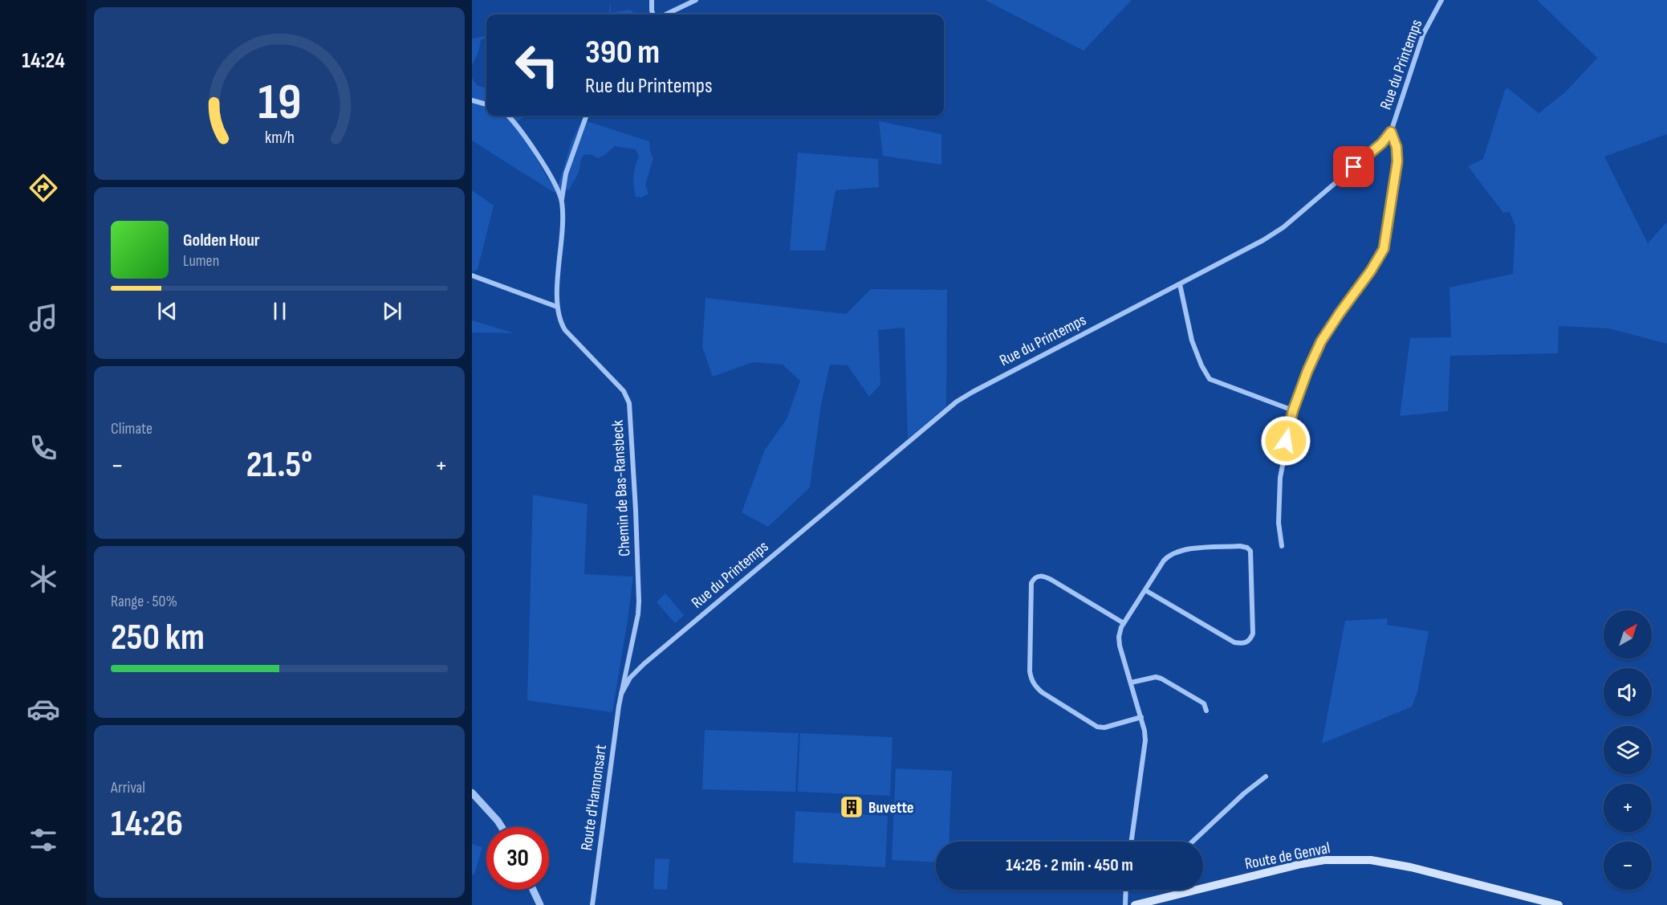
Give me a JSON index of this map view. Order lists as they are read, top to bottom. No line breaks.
{"streets":{"main road":["Route de Genval"],"street":["Rue du Printemps","Chemin de Bas-Ransbeck","Route d'Hannonsart"]},"crossings":[["Rue du Printemps","Chemin de Bas-Ransbeck"],["Rue du Printemps","Route d'Hannonsart"],["Chemin de Bas-Ransbeck","Route d'Hannonsart"]],"places":{"building":["Buvette"]},"north":"top right","page":{"tabs":"14:24","turn":["390 m","Rue du Printemps"],"song":["Golden Hour","Lumen"],"tile":["Climate",["Range · 50%","250 km"],["Arrival","14:26"]],"heat":["−","21.5°","+"],"map_buttons":["+","−"],"limit":"30","trip":"14:26 · 2 min · 450 m","gauge":["19","km/h"]}}
